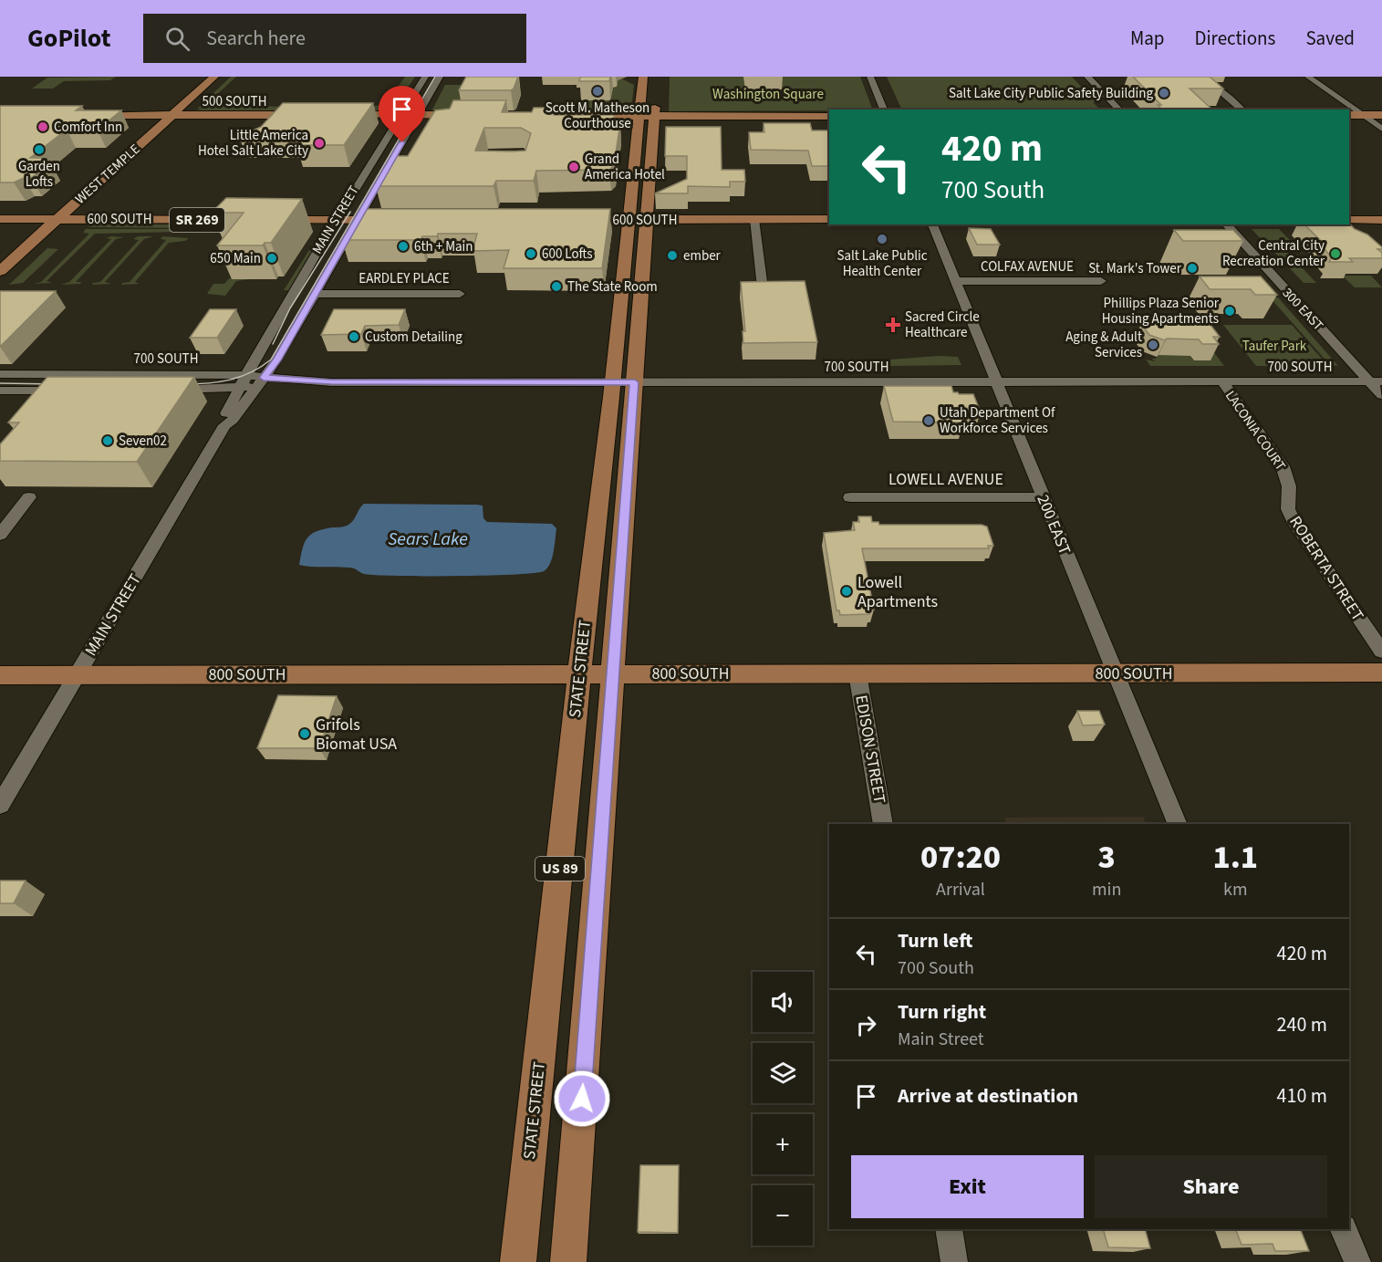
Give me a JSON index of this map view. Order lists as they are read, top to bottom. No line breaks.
{"streets":{"main road":["500 SOUTH","WEST TEMPLE","600 SOUTH","SR 269","STATE STREET","800 SOUTH","US 89"],"street":["MAIN STREET","COLFAX AVENUE","EARDLEY PLACE","300 EAST","700 SOUTH","LACONIA COURT","LOWELL AVENUE","200 EAST","ROBERTA STREET","EDISON STREET"]},"crossings":[["500 SOUTH","WEST TEMPLE"],["WEST TEMPLE","600 SOUTH"],["600 SOUTH","MAIN STREET"],["600 SOUTH","STATE STREET"],["MAIN STREET","EARDLEY PLACE"],["MAIN STREET","700 SOUTH"],["MAIN STREET","800 SOUTH"],["COLFAX AVENUE","200 EAST"],["300 EAST","700 SOUTH"],["700 SOUTH","LACONIA COURT"],["700 SOUTH","200 EAST"],["700 SOUTH","STATE STREET"],["LACONIA COURT","ROBERTA STREET"],["LOWELL AVENUE","200 EAST"],["200 EAST","800 SOUTH"],["ROBERTA STREET","800 SOUTH"],["STATE STREET","800 SOUTH"],["800 SOUTH","EDISON STREET"]],"water":["Sears Lake"],"parks":["Washington Square","Taufer Park"],"places":{"other":["Scott M. Matheson Courthouse","Salt Lake City Public Safety Building","Comfort Inn","Little America Hotel Salt Lake City","Garden Lofts","Grand America Hotel","Salt Lake Public Health Center","6th + Main","600 Lofts","Central City Recreation Center","ember","650 Main","St. Mark's Tower","The State Room","Phillips Plaza Senior Housing Apartments","Custom Detailing","Aging & Adult Services","Utah Department Of Workforce Services","Seven02","Lowell Apartments","Grifols Biomat USA"],"health":["Sacred Circle Healthcare"]},"page":{"header":"GoPilot","search":"Search here","nav":["Map","Directions","Saved"],"turn":["420 m","700 South"],"eta":["07:20","Arrival","3","min","1.1","km"],"list":[{"name":"Turn left","note":"700 South","value":"420 m"},{"name":"Turn right","note":"Main Street","value":"240 m"},{"name":"Arrive at destination","value":"410 m"}],"map_buttons":["+","−"],"buttons":["Exit","Share"]}}
